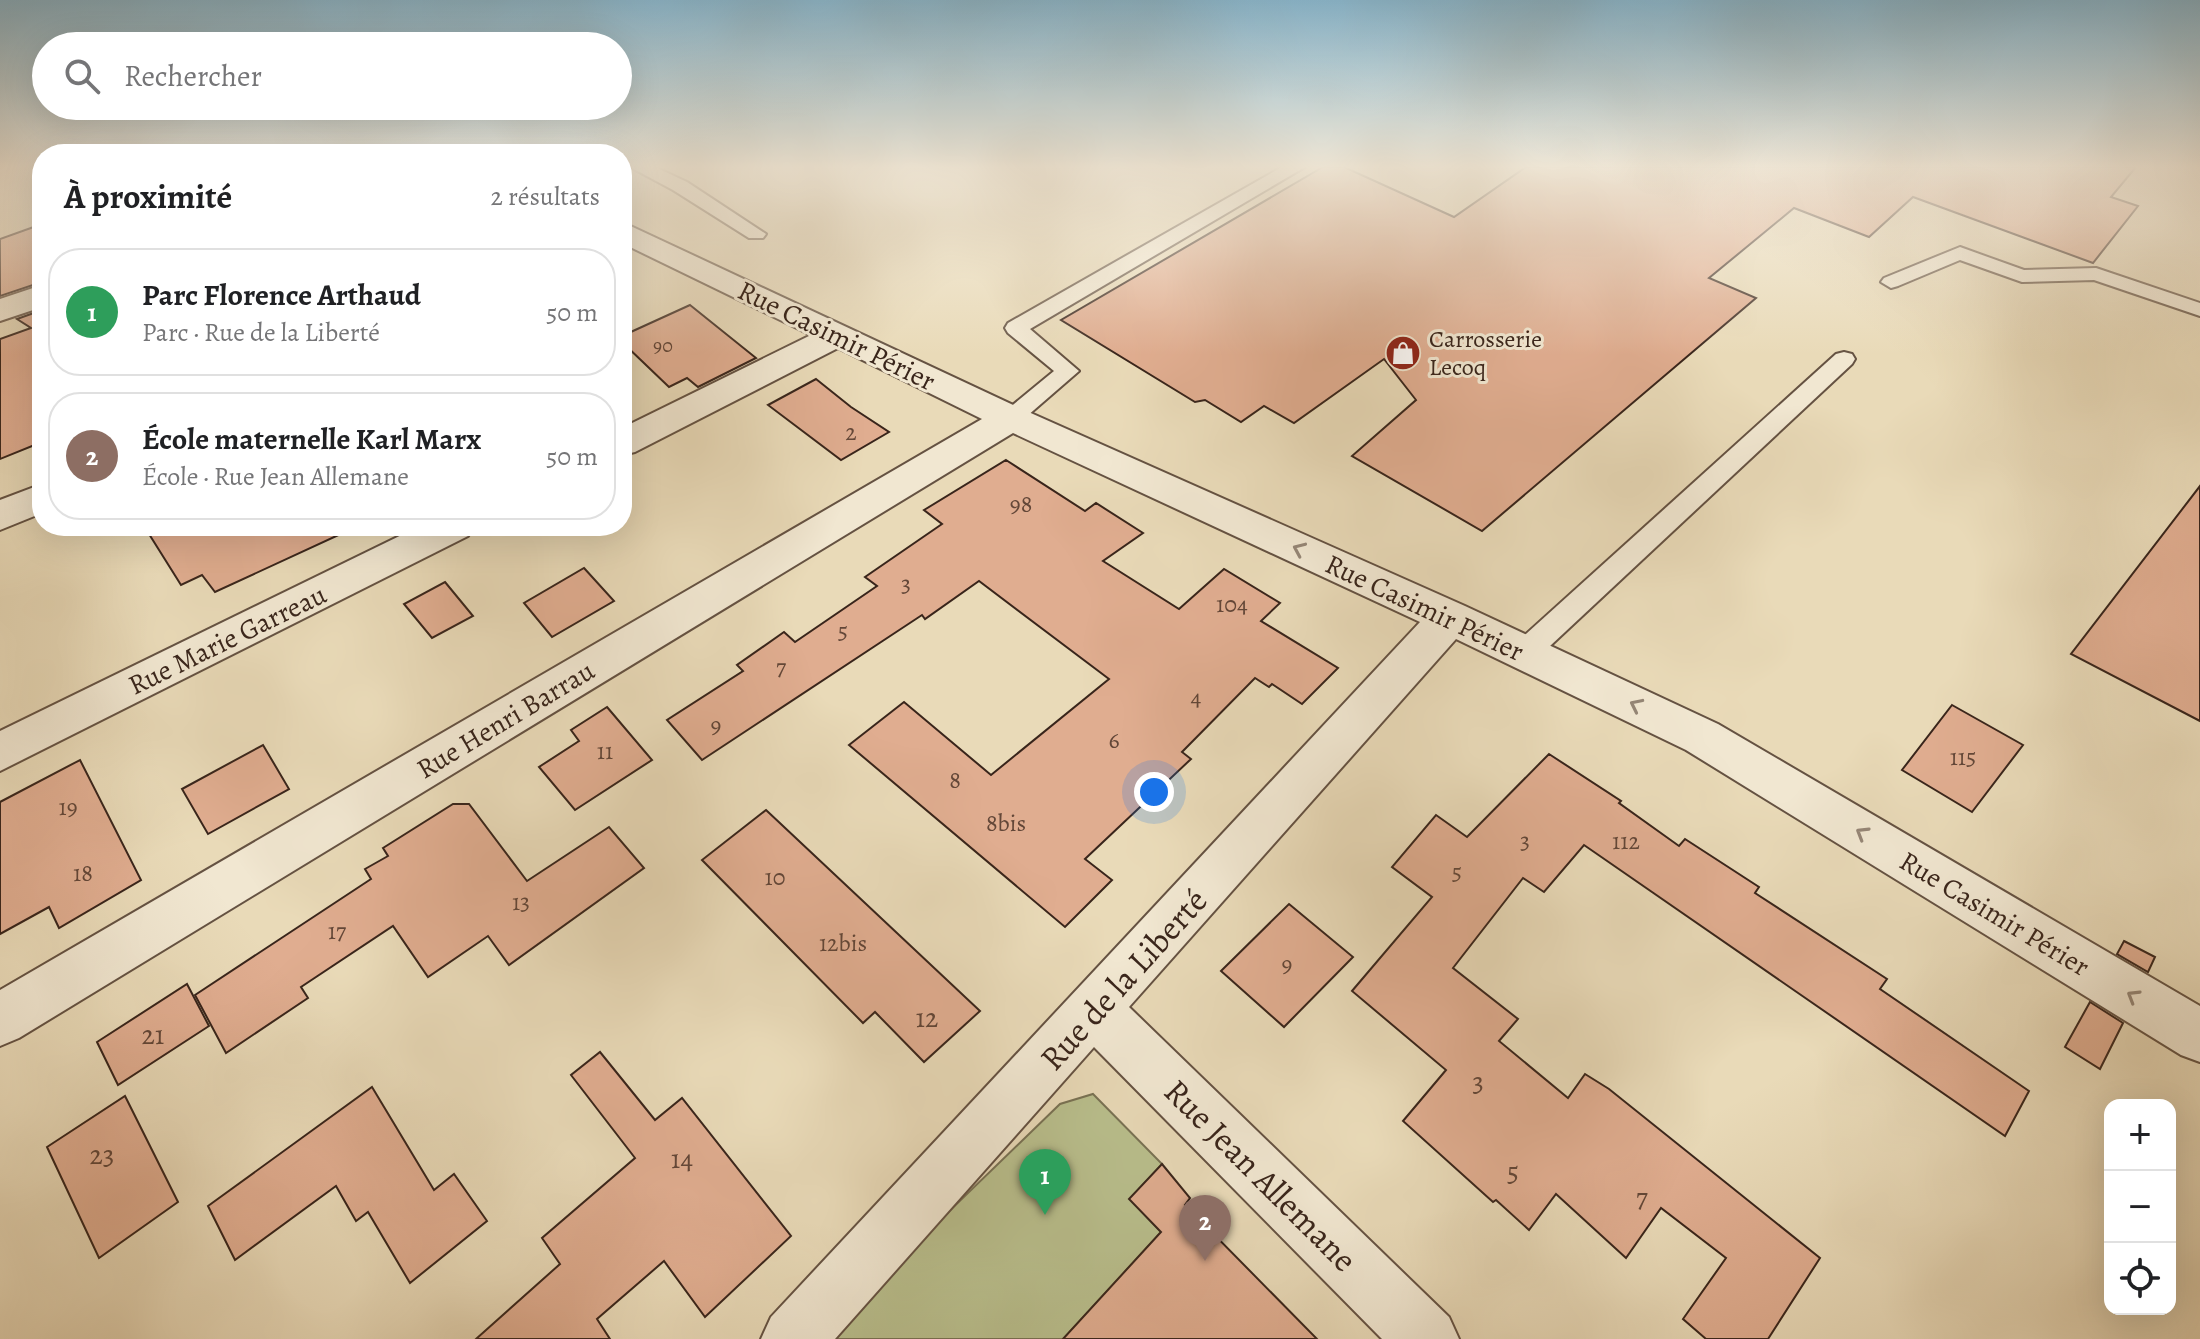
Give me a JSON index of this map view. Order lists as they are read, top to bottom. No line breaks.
{"streets":{"street":["Rue Casimir Périer","Rue Marie Garreau","Rue Henri Barrau","Rue de la Liberté","Rue Jean Allemane"]},"crossings":[["Rue Casimir Périer","Rue Henri Barrau"],["Rue Casimir Périer","Rue de la Liberté"],["Rue de la Liberté","Rue Jean Allemane"]],"one_way":["Rue Casimir Périer"],"places":{"shop":["Carrosserie Lecoq"]},"house_numbers":["90","2","98","3","104","5","7","4","9","6","11","115","8","19","8bis","3","112","5","18","10","13","17","12bis","9","12","21","3","23","14","5","7"],"page":{"search":"Rechercher","heading":["À proximité","2 résultats"],"list":[{"mark":"1","name":"Parc Florence Arthaud","note":"Parc · Rue de la Liberté","value":"50 m"},{"mark":"2","name":"École maternelle Karl Marx","note":"École · Rue Jean Allemane","value":"50 m"}],"map_buttons":["+","−"],"pins":["1","2"]}}
